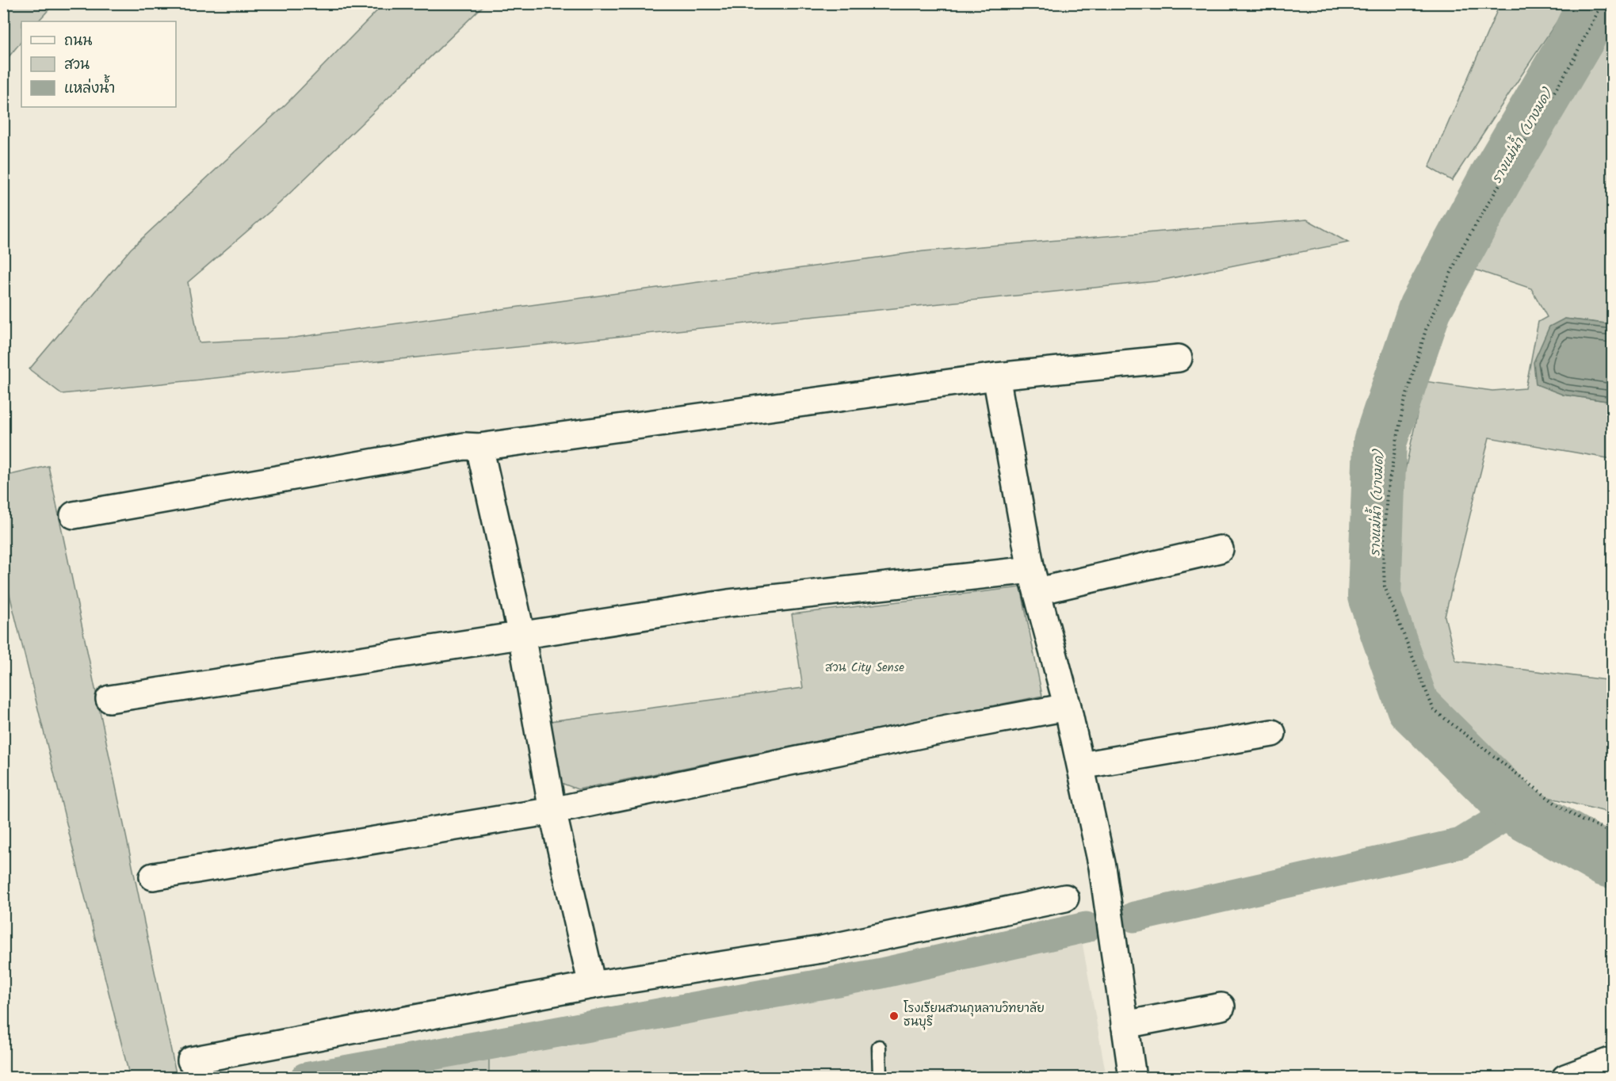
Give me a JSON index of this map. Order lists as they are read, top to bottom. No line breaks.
{"water":["รางแม่น้ำ (บางมด)"],"parks":["สวน City Sense"],"places":["โรงเรียนสวนกุหลาบวิทยาลัย ธนบุรี"],"legend":["ถนน","สวน","แหล่งน้ำ"]}
